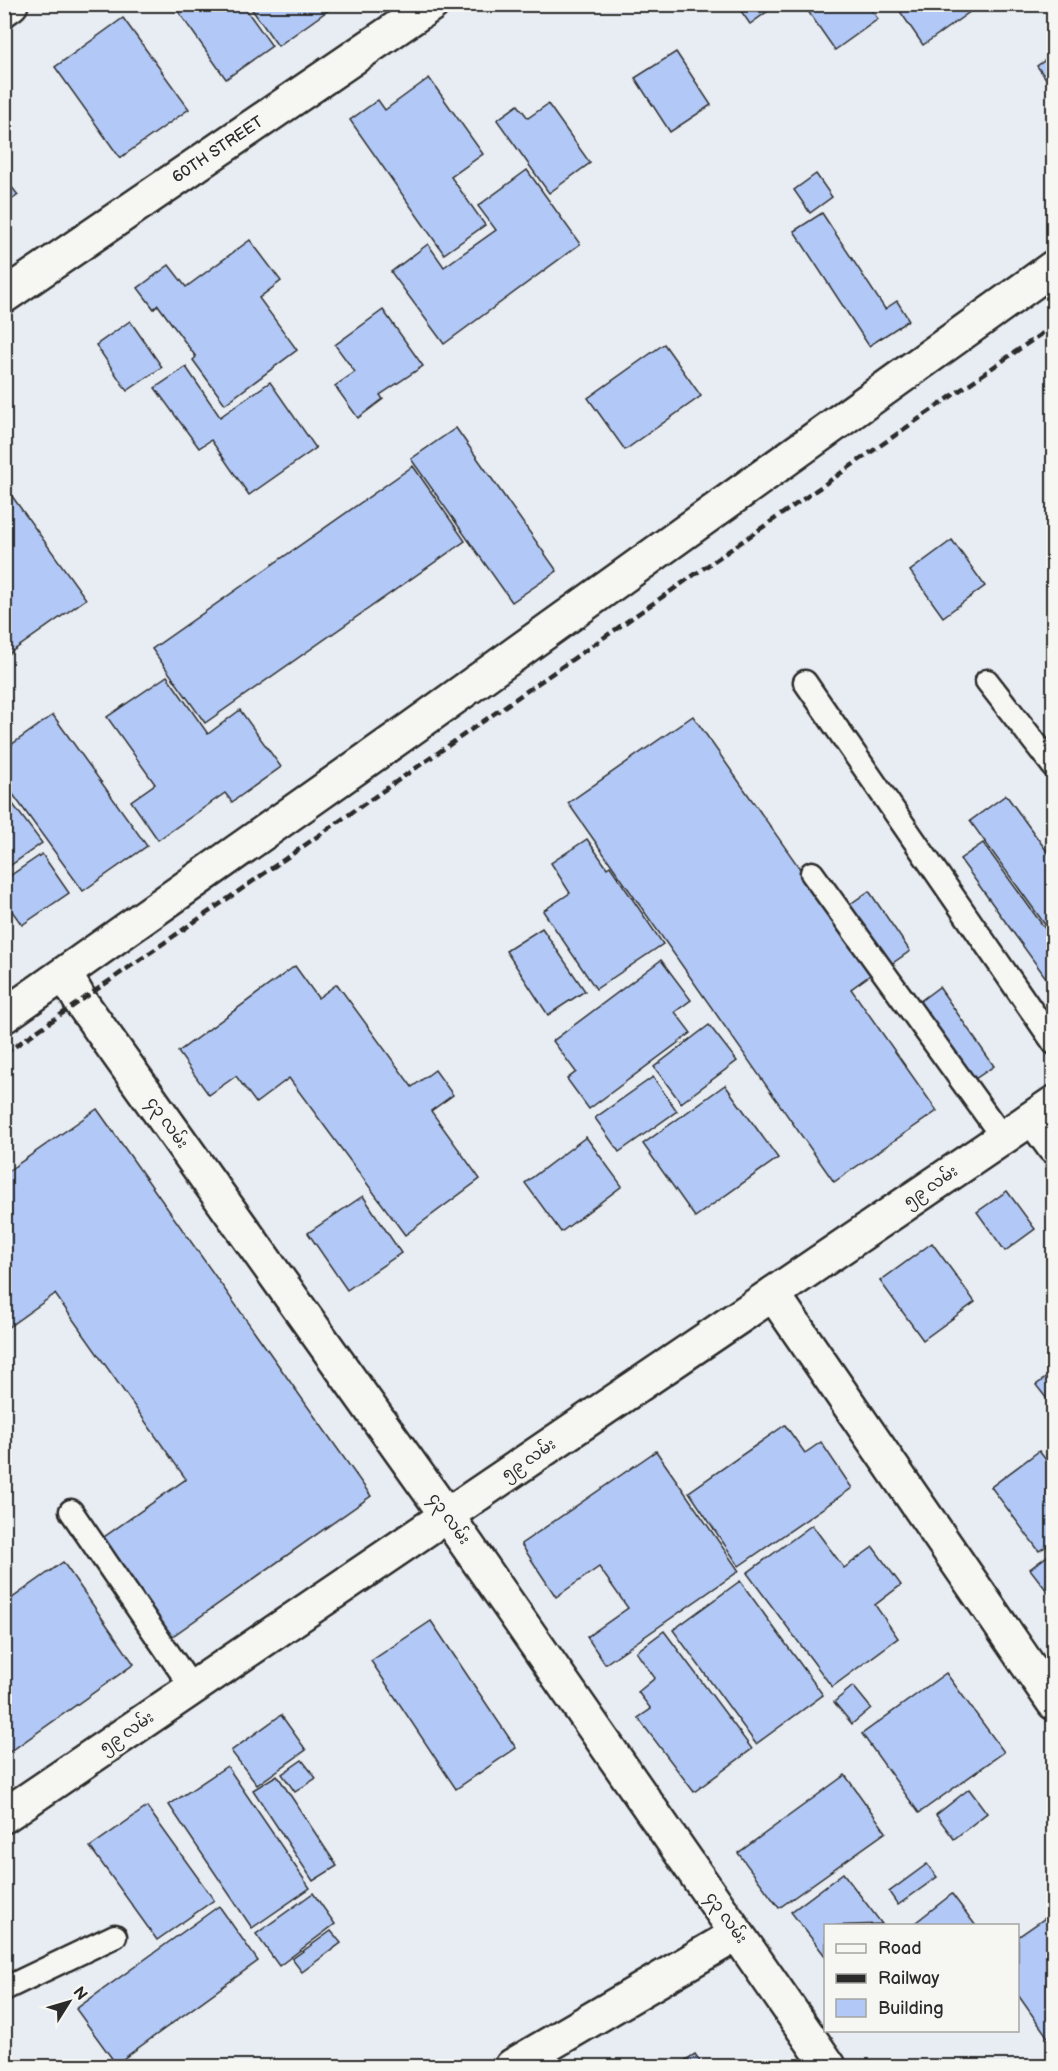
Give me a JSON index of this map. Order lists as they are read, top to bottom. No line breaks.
{"streets":{"street":["60TH STREET","၄၃ လမ်း","၅၉ လမ်း"]},"crossings":[["၄၃ လမ်း","၅၉ လမ်း"]],"legend":["Road","Railway","Building"],"north":"top right"}
